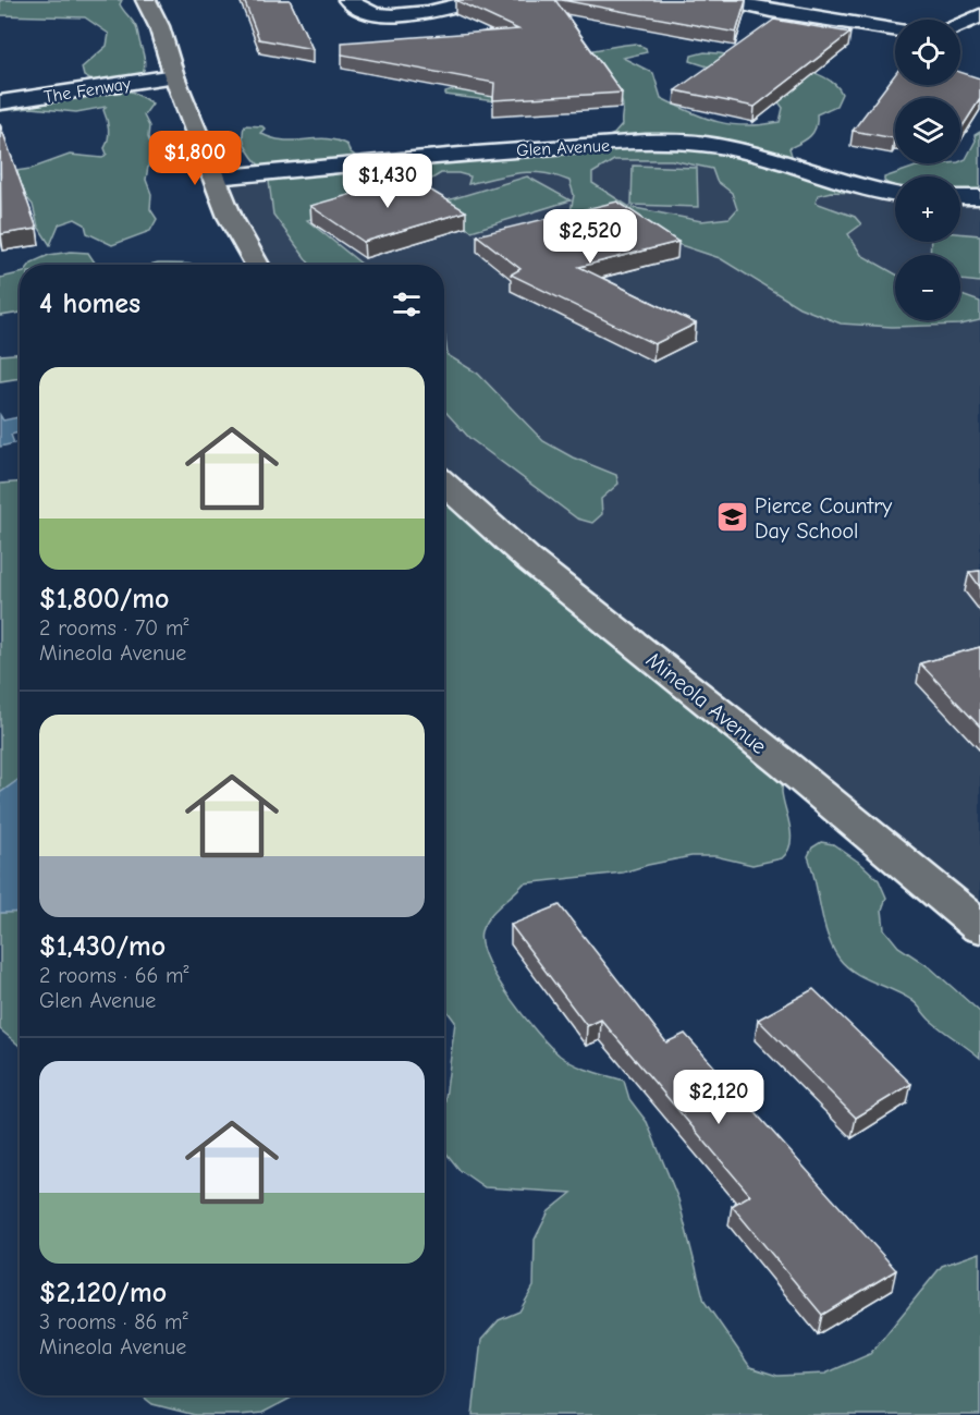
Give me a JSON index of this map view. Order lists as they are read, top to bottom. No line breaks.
{"streets":{"main road":["Mineola Avenue"],"street":["The Fenway","Glen Avenue"]},"places":{"school or university":["Pierce Country Day School"]},"page":{"map_buttons":["+","−"],"price":["$1,800","$1,430","$2,520","$2,120"],"heading":"4 homes","list":[{"name":"$1,800/mo","note":"2 rooms · 70 m² · Mineola Avenue"},{"name":"$1,430/mo","note":"2 rooms · 66 m² · Glen Avenue"},{"name":"$2,120/mo","note":"3 rooms · 86 m² · Mineola Avenue"}]}}
